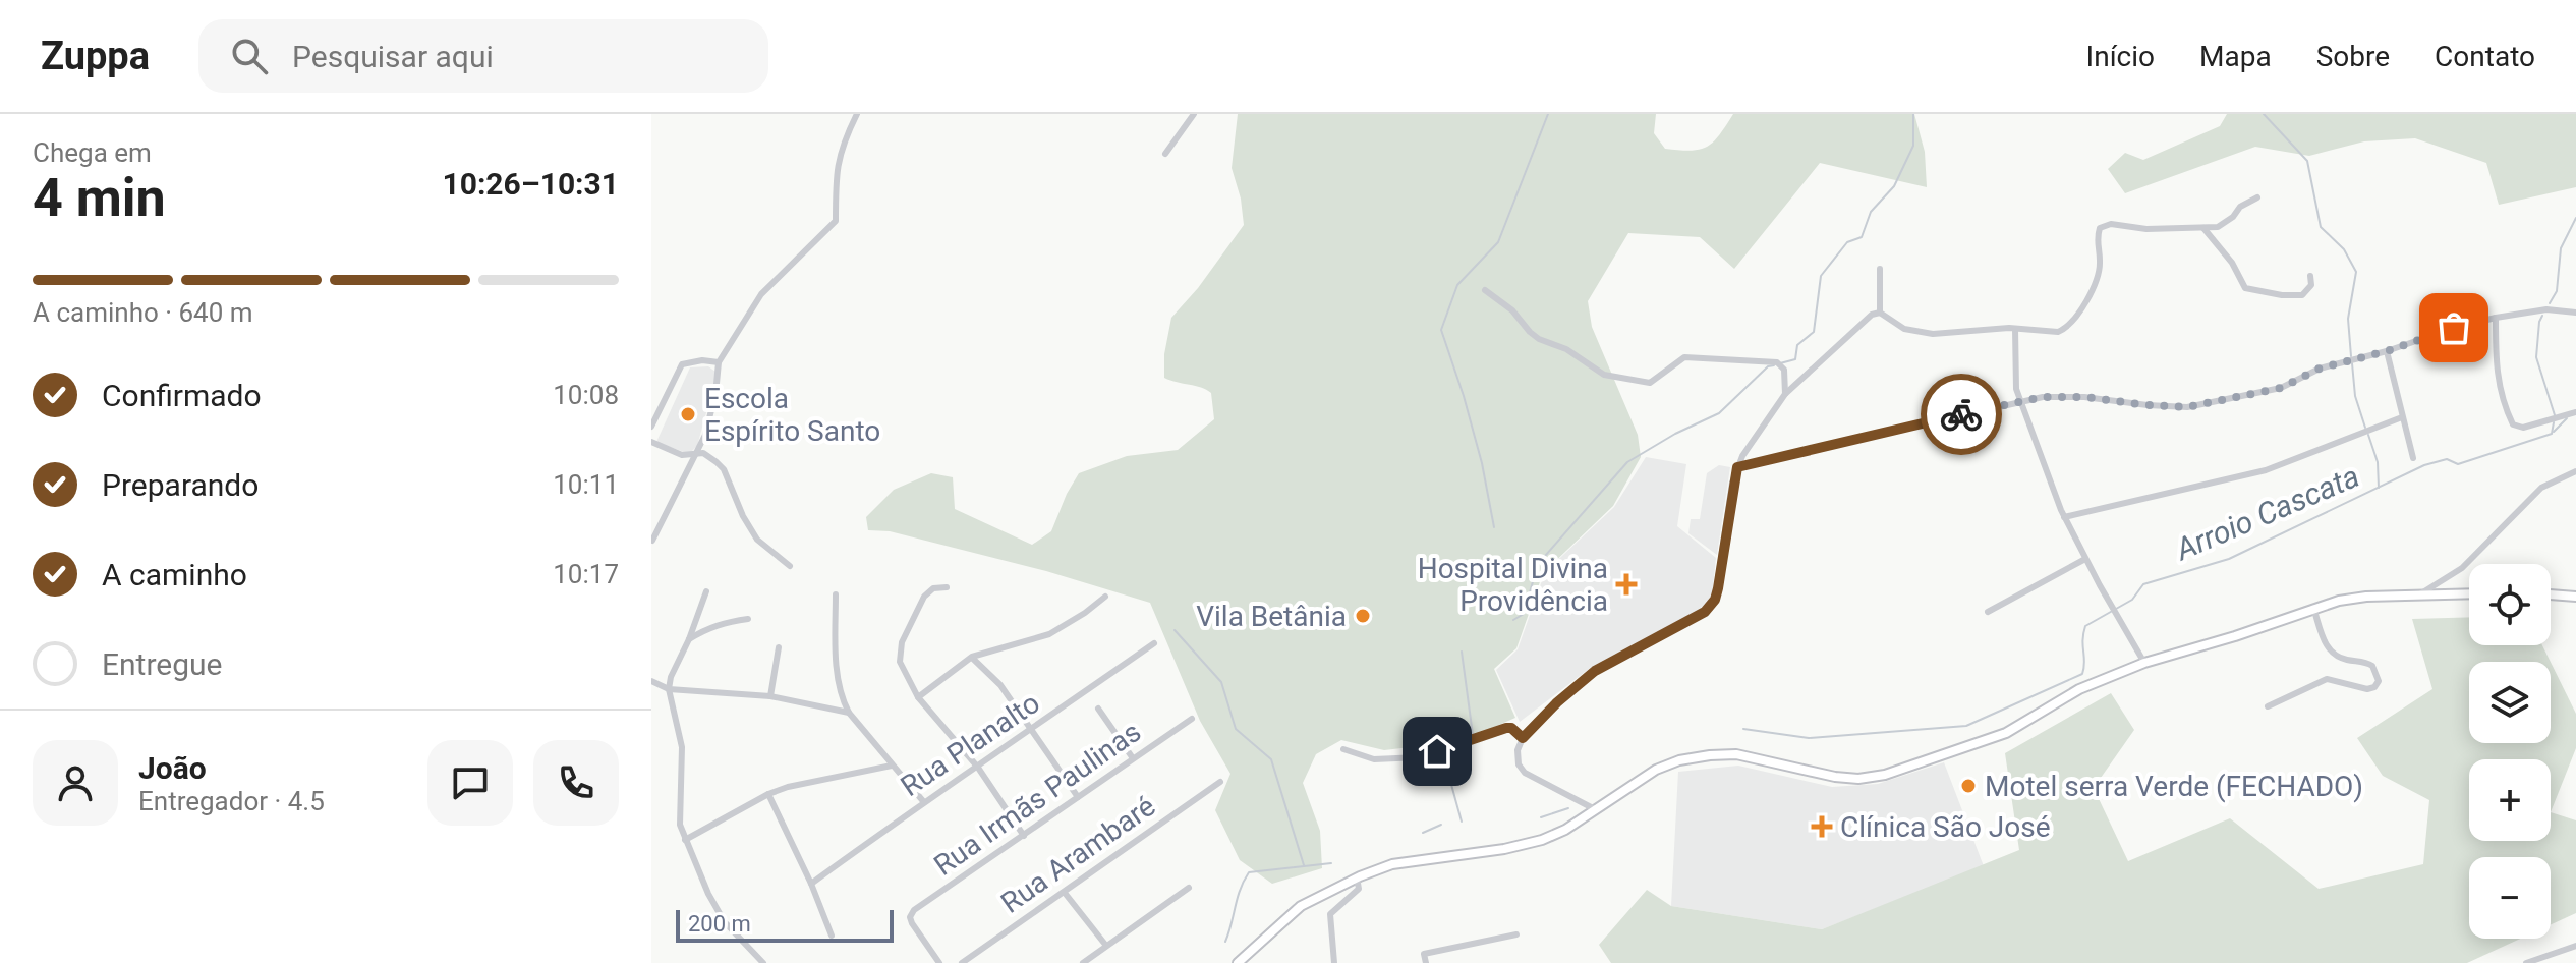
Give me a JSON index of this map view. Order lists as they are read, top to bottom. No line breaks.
{"streets":{"street":["Rua Planalto","Rua Irmãs Paulinas","Rua Arambaré"]},"water":["Arroio Cascata"],"places":{"other":["Escola Espírito Santo","Vila Betânia","Motel serra Verde (FECHADO)"],"health":["Hospital Divina Providência","Clínica São José"]},"scale_bar":"200 m","page":{"header":"Zuppa","search":"Pesquisar aqui","nav":["Início","Mapa","Sobre","Contato"],"heading":["4 min","Chega em","10:26–10:31"],"panel":["João","Entregador · 4.5"],"bar":"A caminho · 640 m","list":[["Confirmado","10:08"],["Preparando","10:11"],["A caminho","10:17"],"Entregue"],"map_buttons":["+","−"],"scale":"200 m"}}
